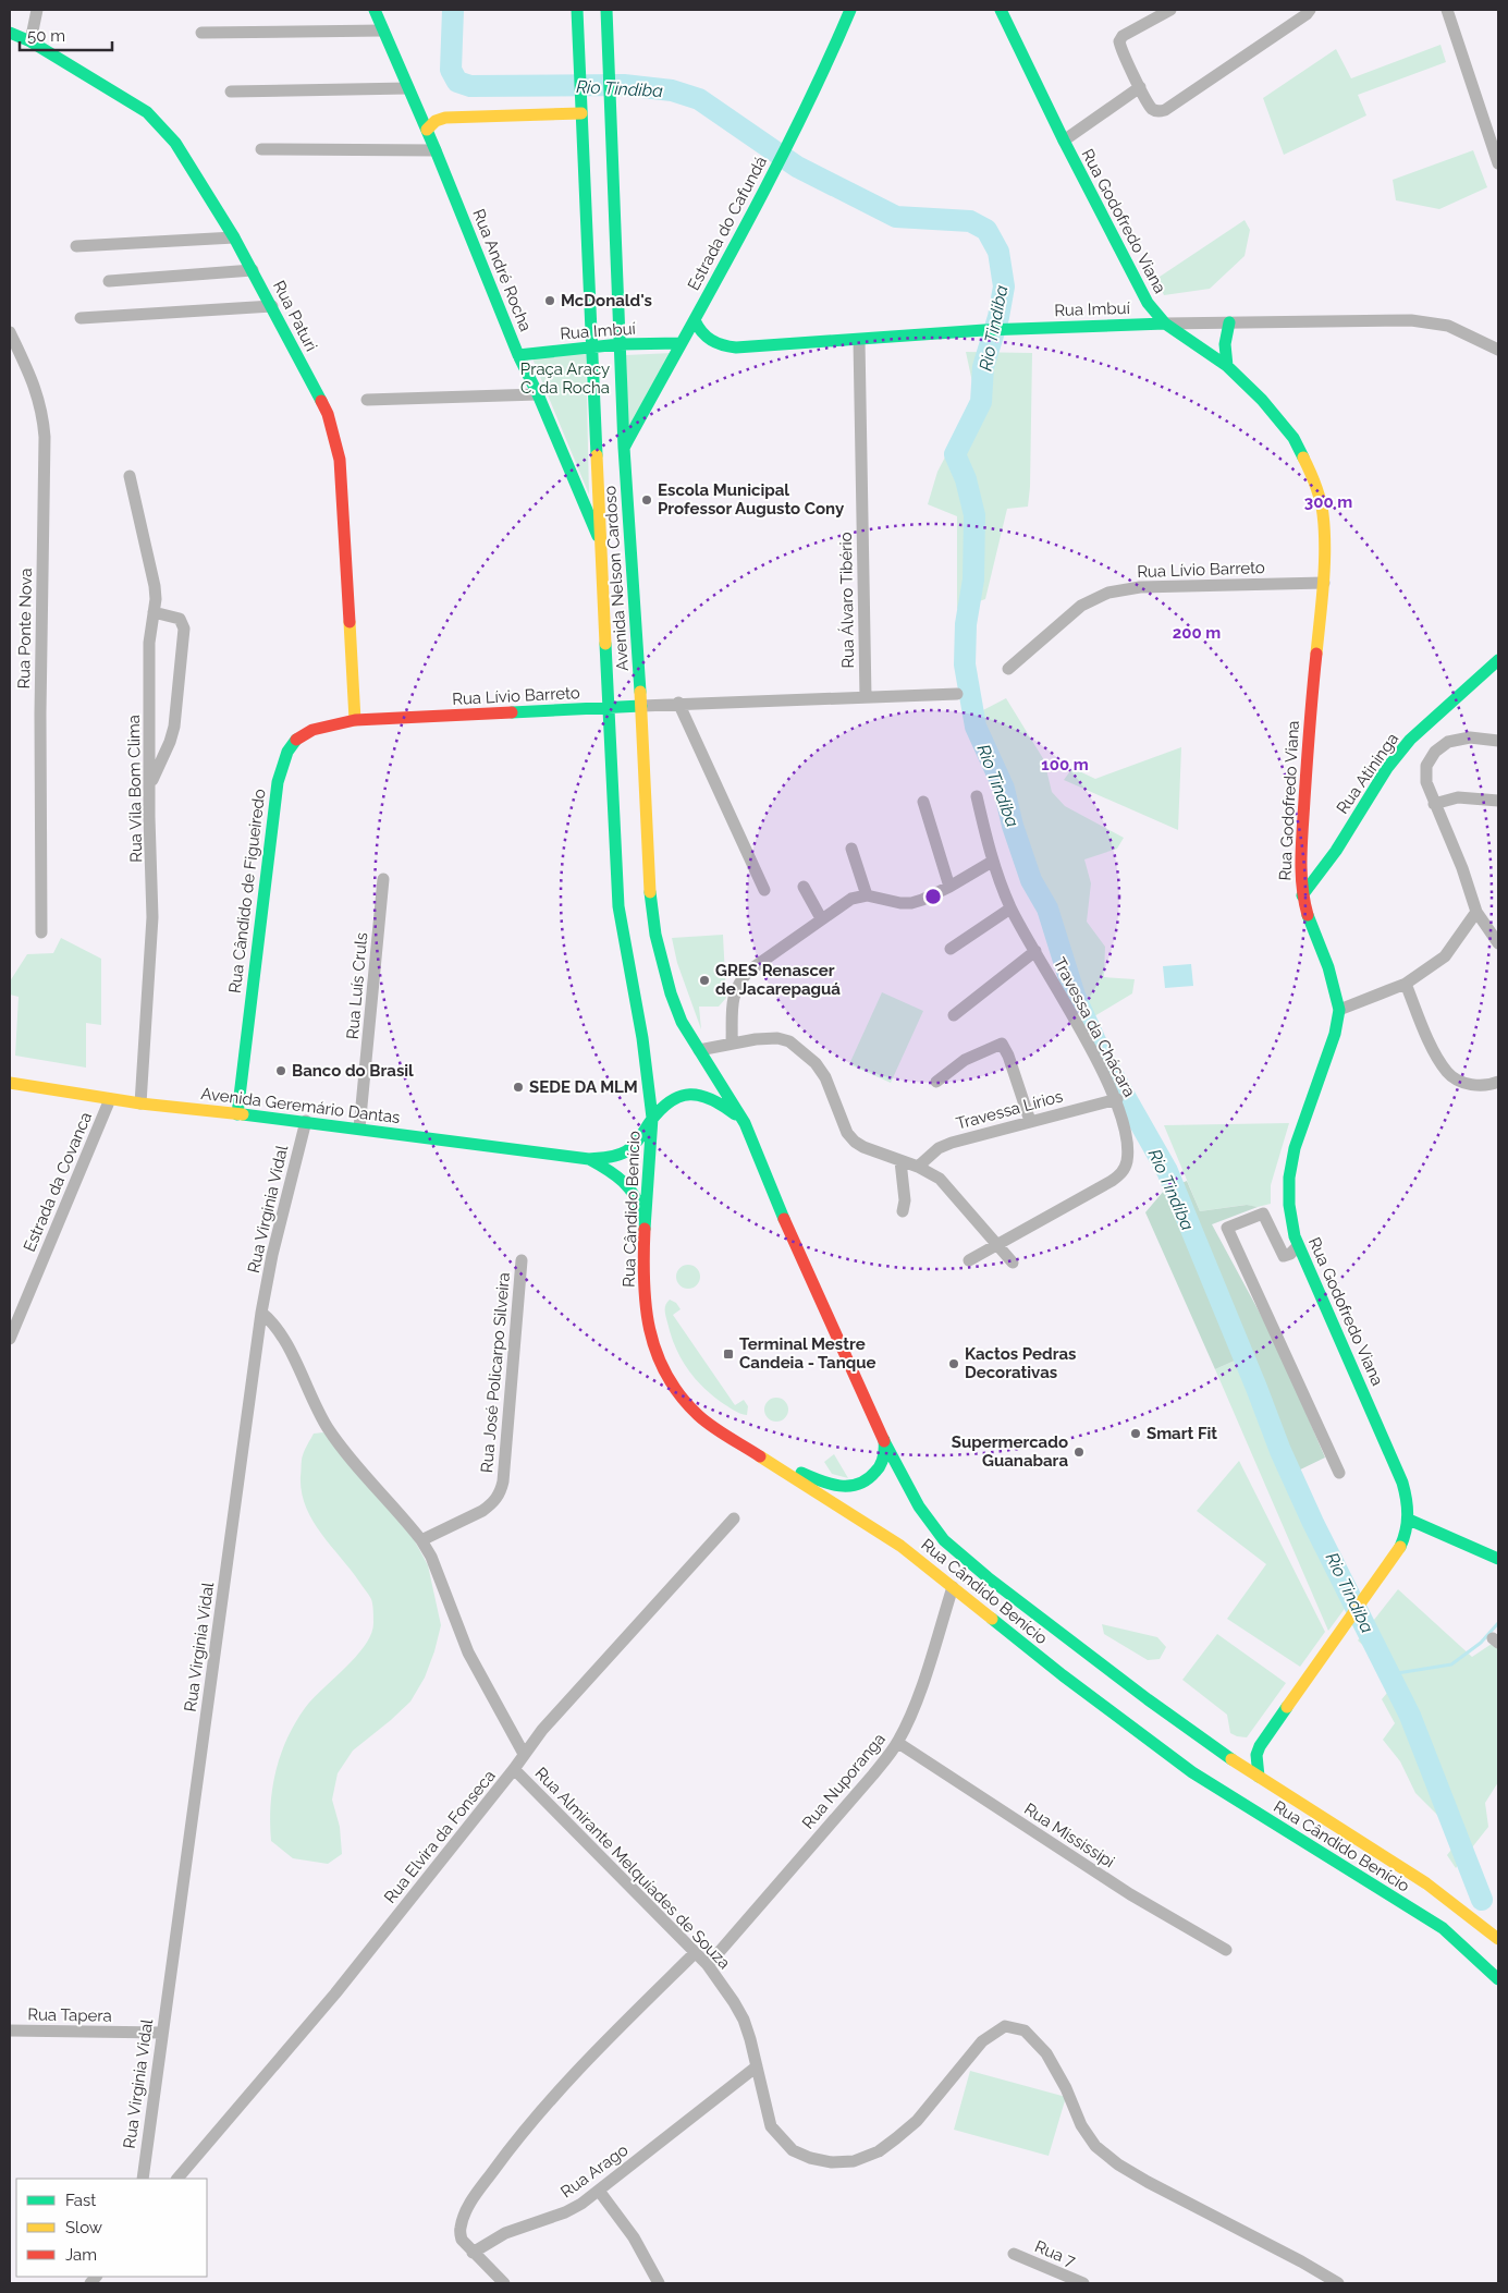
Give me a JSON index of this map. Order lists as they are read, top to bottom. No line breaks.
{"streets":{"main road":["Rua Godofredo Viana","Estrada do Cafundá","Rua André Rocha","Rua Imbuí","Rua Paturi","Rua Lívio Barreto","Avenida Nelson Cardoso","Rua Atininga","Rua Cândido de Figueiredo","Avenida Geremário Dantas","Rua Cândido Benício"],"street":["Rua Álvaro Tibério","Rua Ponte Nova","Rua Vila Bom Clima","Rua Luís Cruls","Travessa da Chácara","Travessa Lírios","Estrada da Covanca","Rua Virginia Vidal","Rua José Policarpo Silveira","Rua Nuporanga","Rua Mississipi","Rua Elvira da Fonseca","Rua Almirante Melquíades de Souza","Rua Tapera","Rua Arago","Rua 7"]},"crossings":[["Rua Godofredo Viana","Rua Imbuí"],["Rua Godofredo Viana","Rua Lívio Barreto"],["Rua Godofredo Viana","Rua Atininga"],["Rua Godofredo Viana","Rua Cândido Benício"],["Estrada do Cafundá","Rua Imbuí"],["Estrada do Cafundá","Avenida Nelson Cardoso"],["Rua André Rocha","Rua Imbuí"],["Rua André Rocha","Avenida Nelson Cardoso"],["Rua Imbuí","Avenida Nelson Cardoso"],["Rua Imbuí","Rua Álvaro Tibério"],["Rua Paturi","Rua Lívio Barreto"],["Rua Paturi","Rua Cândido de Figueiredo"],["Rua Lívio Barreto","Avenida Nelson Cardoso"],["Rua Lívio Barreto","Rua Álvaro Tibério"],["Rua Lívio Barreto","Rua Cândido de Figueiredo"],["Avenida Nelson Cardoso","Avenida Geremário Dantas"],["Avenida Nelson Cardoso","Rua Cândido Benício"],["Rua Vila Bom Clima","Avenida Geremário Dantas"],["Rua Cândido de Figueiredo","Avenida Geremário Dantas"],["Rua Luís Cruls","Avenida Geremário Dantas"],["Travessa da Chácara","Travessa Lírios"],["Avenida Geremário Dantas","Estrada da Covanca"],["Avenida Geremário Dantas","Rua Virginia Vidal"],["Avenida Geremário Dantas","Rua Cândido Benício"],["Rua Virginia Vidal","Rua Tapera"],["Rua Cândido Benício","Rua Nuporanga"],["Rua Nuporanga","Rua Mississipi"],["Rua Nuporanga","Rua Almirante Melquíades de Souza"],["Rua Elvira da Fonseca","Rua Almirante Melquíades de Souza"],["Rua Almirante Melquíades de Souza","Rua Arago"]],"water":["Rio Tindiba"],"parks":["Praça Aracy C. da Rocha"],"places":{"other":["McDonald's","Escola Municipal Professor Augusto Cony","GRES Renascer de Jacarepaguá","Banco do Brasil","SEDE DA MLM","Kactos Pedras Decorativas","Smart Fit","Supermercado Guanabara"],"transit":["Terminal Mestre Candeia - Tanque"]},"legend":["Fast","Slow","Jam"],"scale_bar":"50 m","rings":["300 m","200 m","100 m"]}
